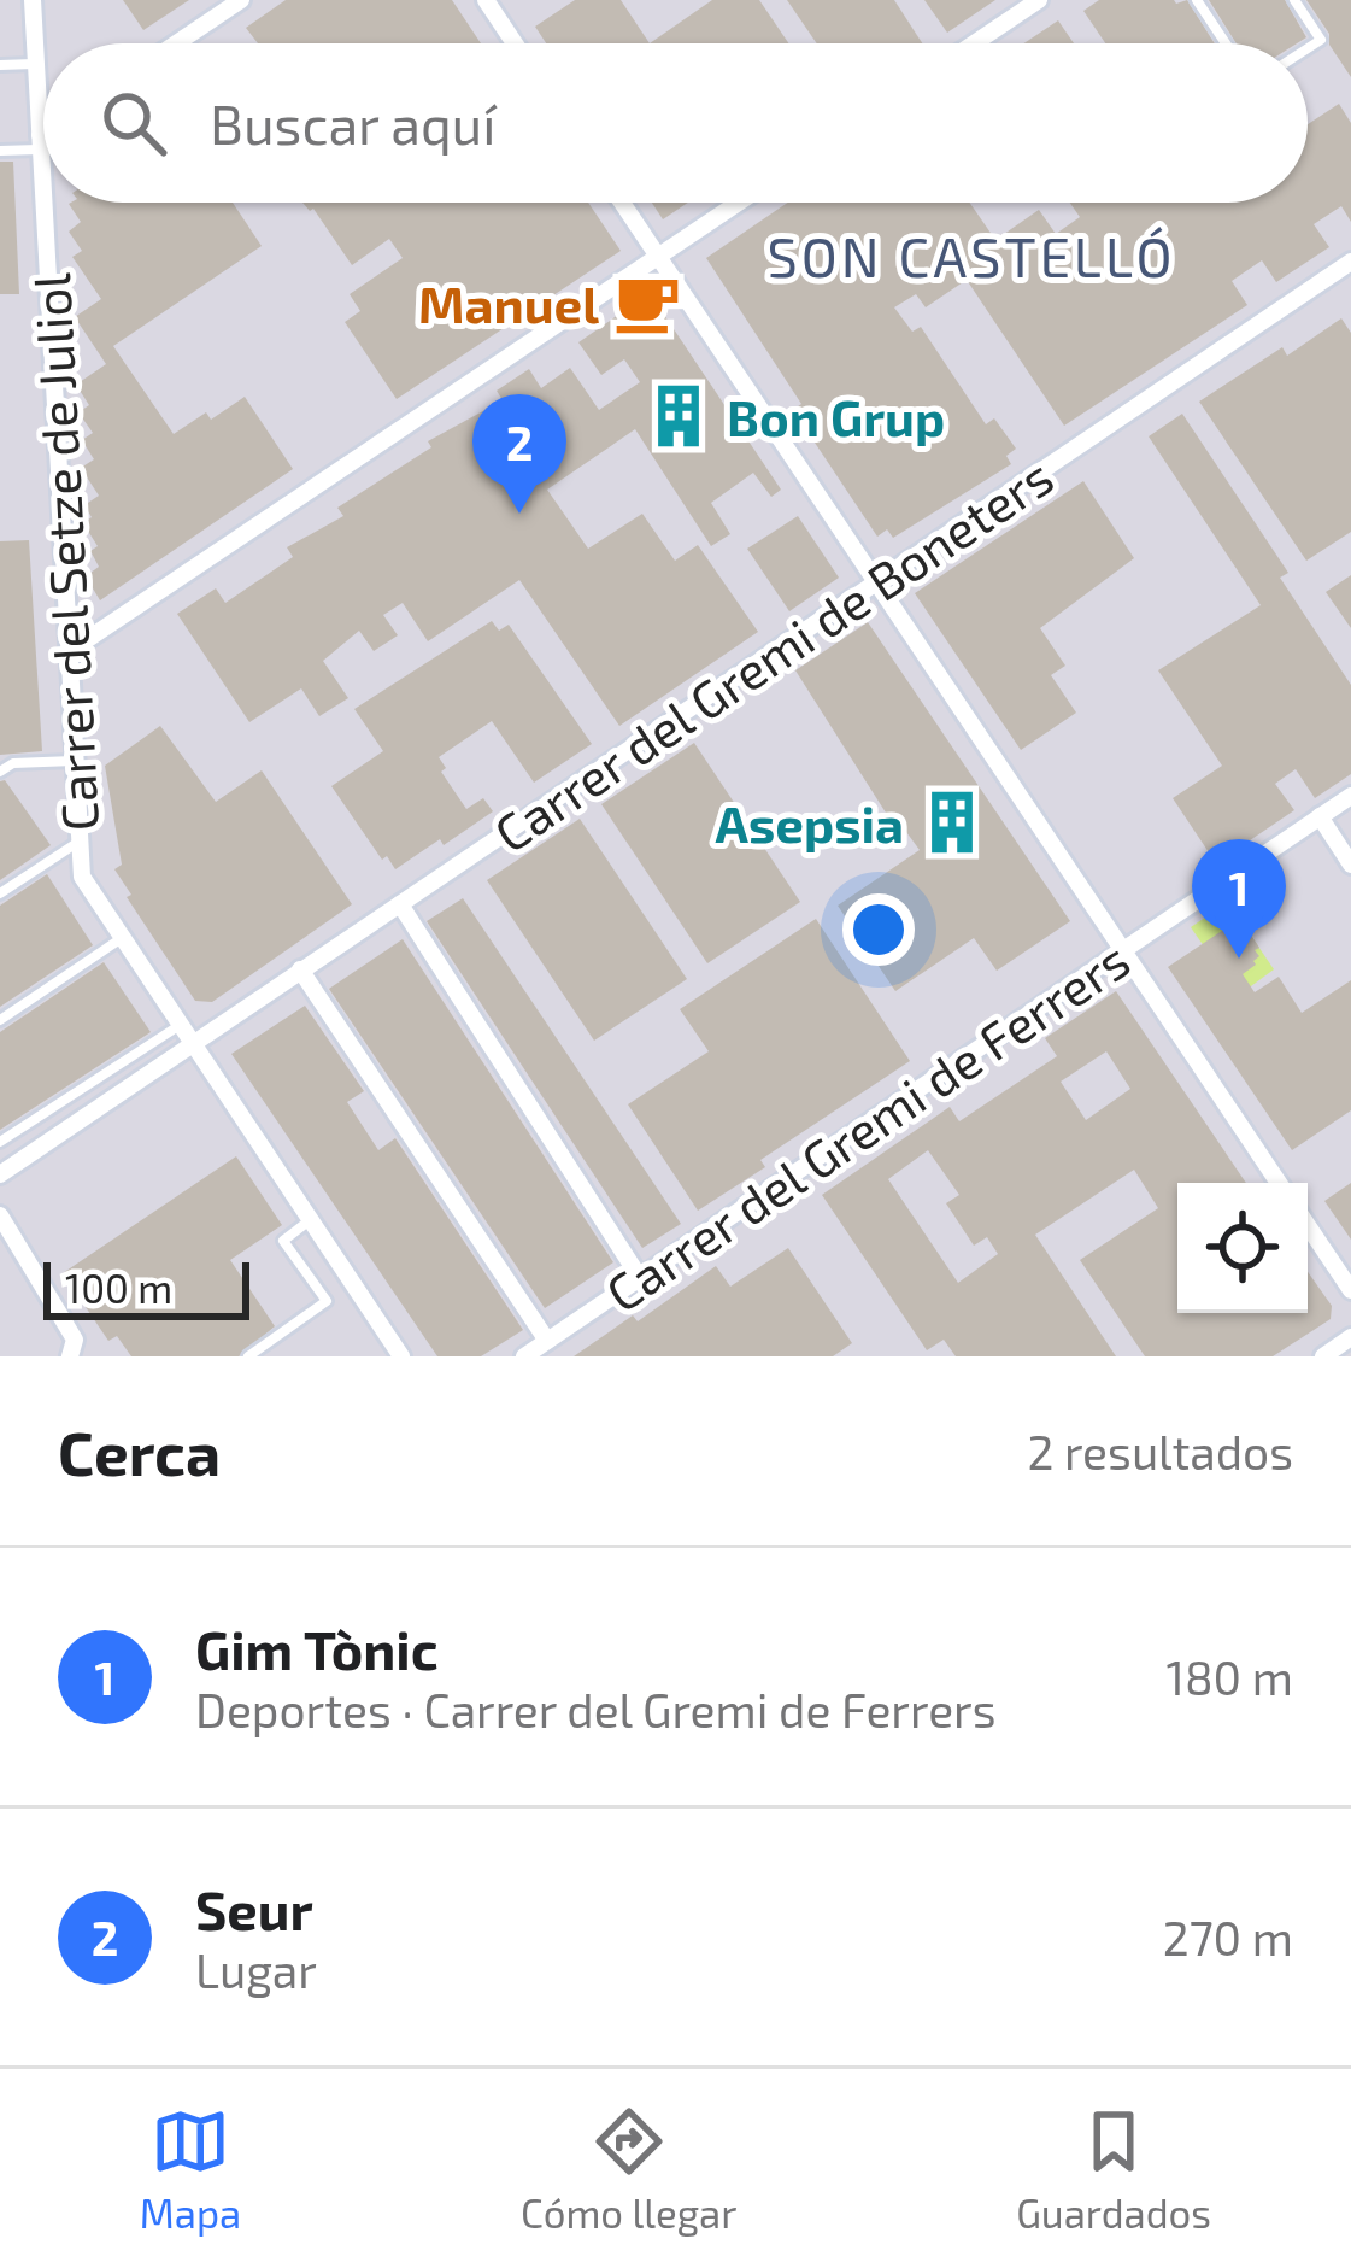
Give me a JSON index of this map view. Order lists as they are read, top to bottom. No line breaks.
{"streets":{"street":["Carrer del Setze de Juliol","Carrer del Gremi de Boneters","Carrer del Gremi de Ferrers"]},"crossings":[["Carrer del Setze de Juliol","Carrer del Gremi de Boneters"]],"districts":["SON CASTELLÓ"],"places":{"cafe":["Manuel"],"building":["Bon Grup","Asepsia"]},"scale_bar":"100 m","page":{"search":"Buscar aquí","pins":["2","1"],"scale":"100 m","heading":["Cerca","2 resultados"],"list":[{"mark":"1","name":"Gim Tònic","note":"Deportes · Carrer del Gremi de Ferrers","value":"180 m"},{"mark":"2","name":"Seur","note":"Lugar","value":"270 m"}],"nav":["Mapa","Cómo llegar","Guardados"]}}
